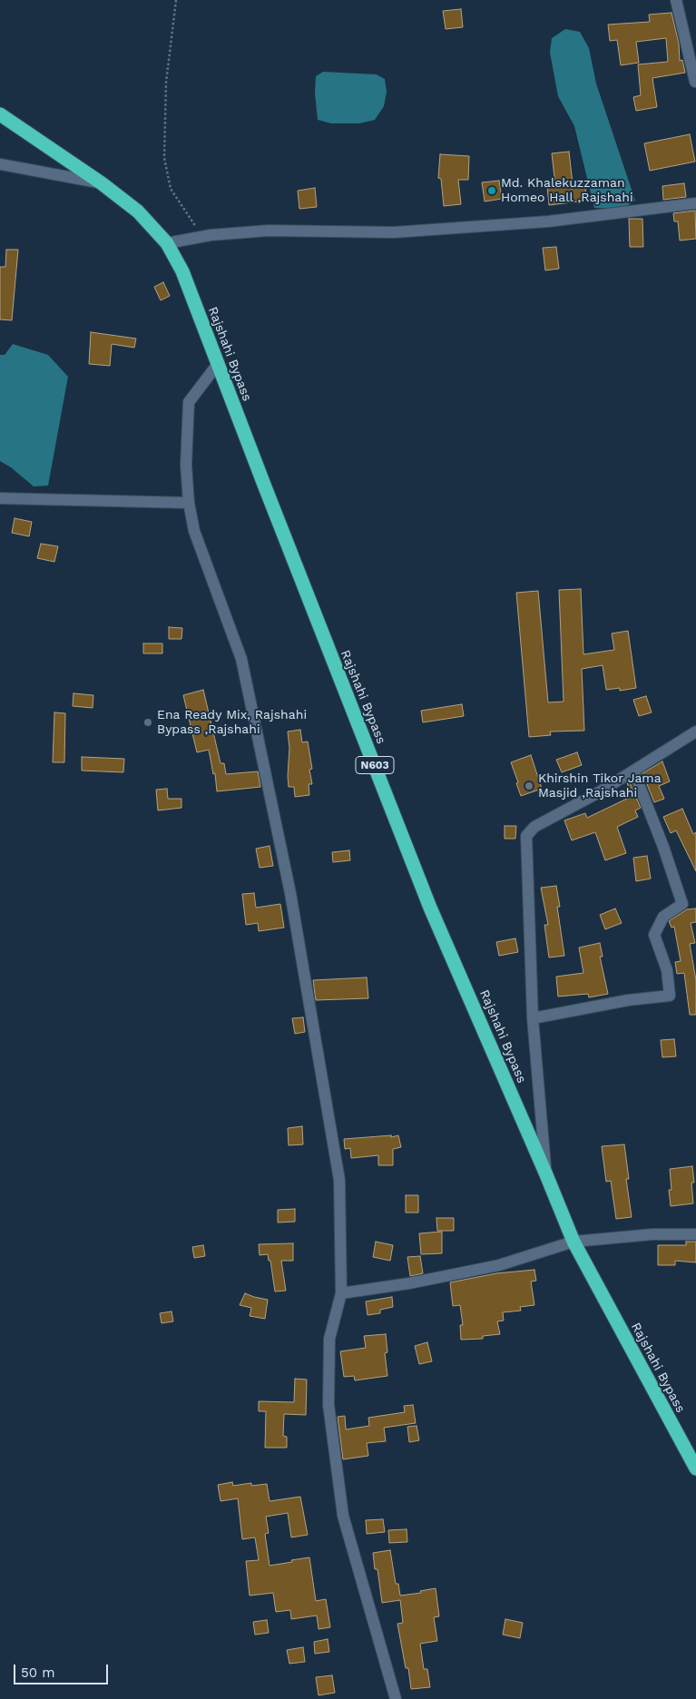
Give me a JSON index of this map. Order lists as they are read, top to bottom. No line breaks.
{"streets":{"highway":["Rajshahi Bypass","N603"]},"places":["Md. Khalekuzzaman Homeo Hall ,Rajshahi","Ena Ready Mix, Rajshahi Bypass ,Rajshahi","Khirshin Tikor Jama Masjid ,Rajshahi"],"scale_bar":"50 m"}
